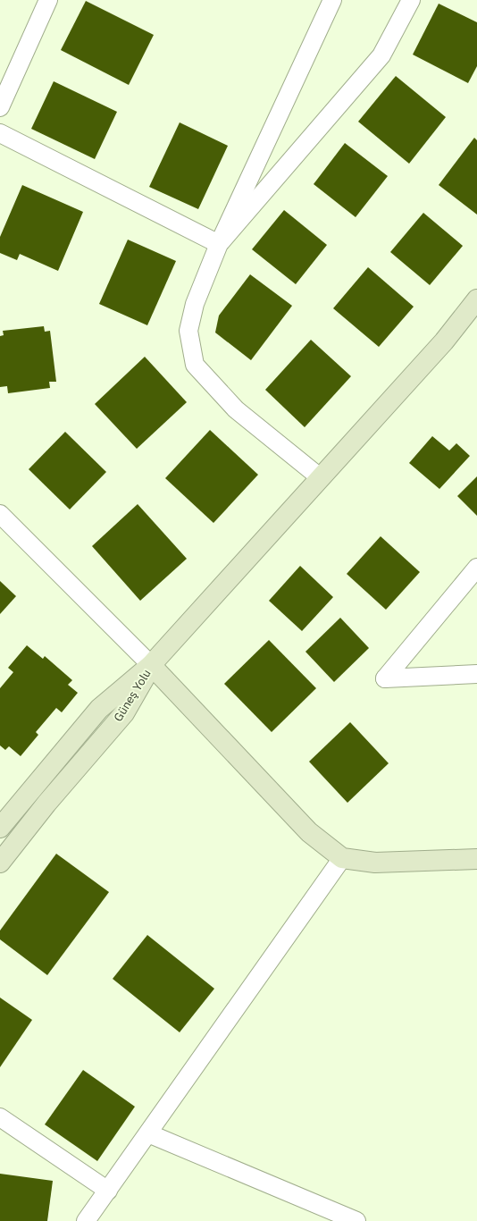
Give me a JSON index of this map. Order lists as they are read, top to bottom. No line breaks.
{"streets":{"street":["Güneş Yolu"]}}
